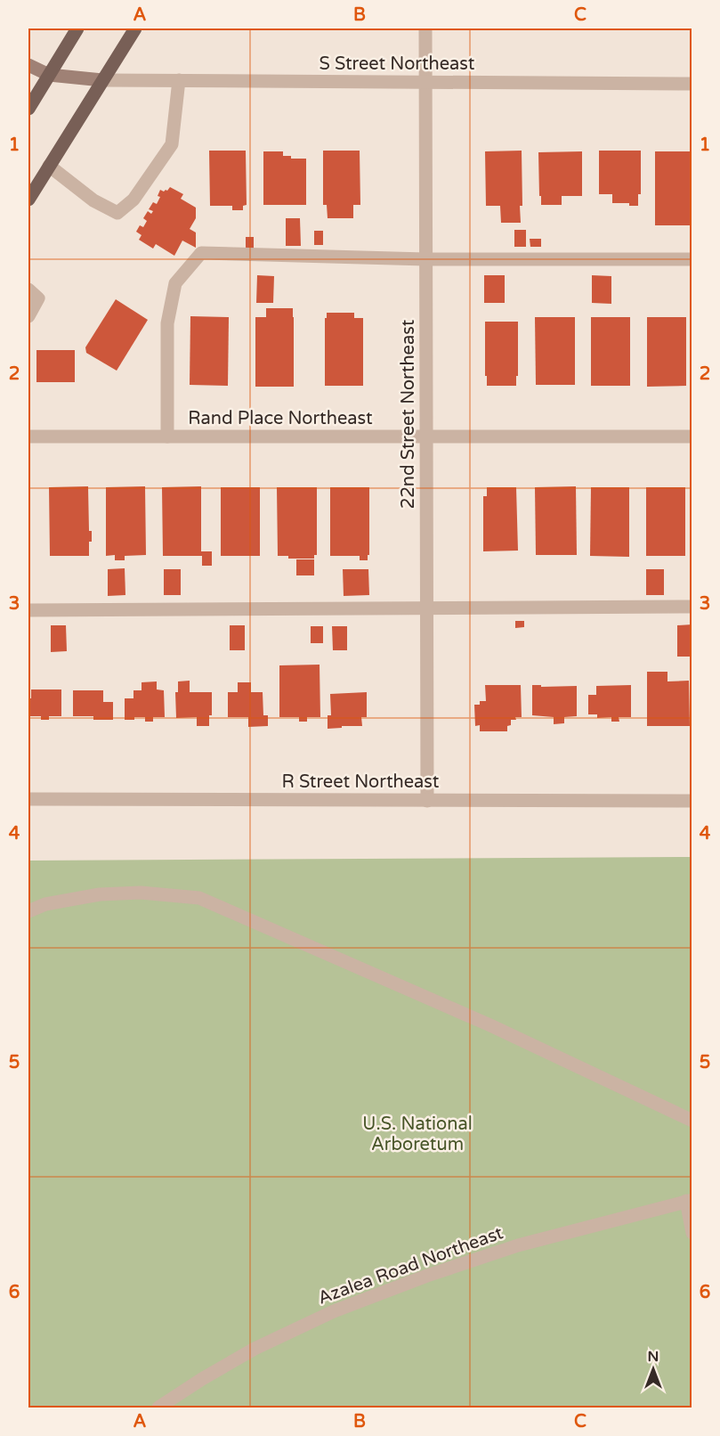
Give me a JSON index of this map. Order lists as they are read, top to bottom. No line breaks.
{"streets":{"street":["S Street Northeast","22nd Street Northeast","Rand Place Northeast","R Street Northeast","Azalea Road Northeast"]},"crossings":[["S Street Northeast","22nd Street Northeast"],["22nd Street Northeast","Rand Place Northeast"],["22nd Street Northeast","R Street Northeast"]],"parks":["U.S. National Arboretum"],"north":"top","grid":{"columns":["A","B","C"],"rows":["1","2","3","4","5","6"]}}
